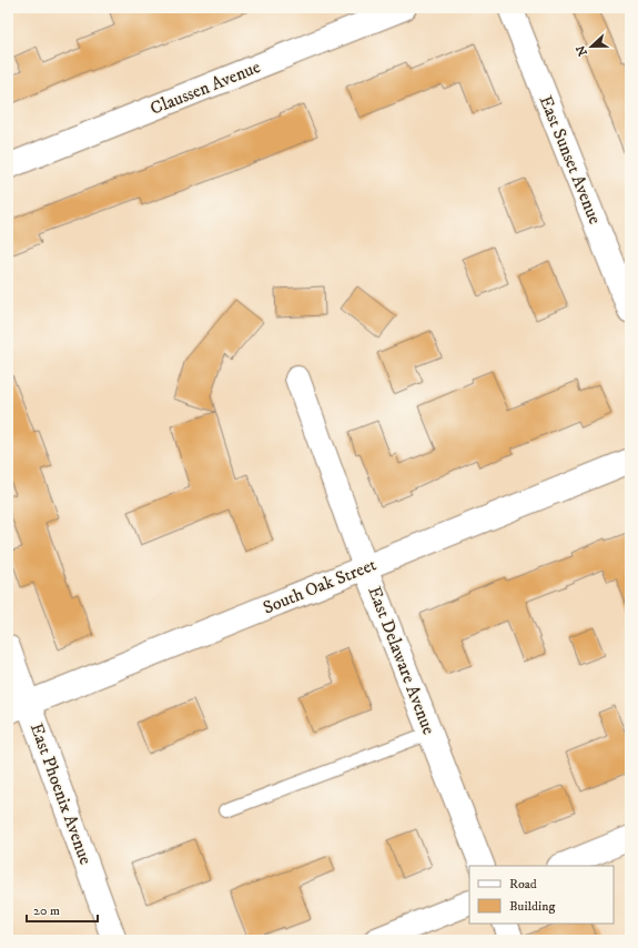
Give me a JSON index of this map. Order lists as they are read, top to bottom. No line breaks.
{"streets":{"street":["Claussen Avenue","East Sunset Avenue","South Oak Street","East Delaware Avenue","East Phoenix Avenue"]},"crossings":[["South Oak Street","East Delaware Avenue"],["South Oak Street","East Phoenix Avenue"]],"legend":["Road","Building"],"scale_bar":"20 m","north":"left"}
